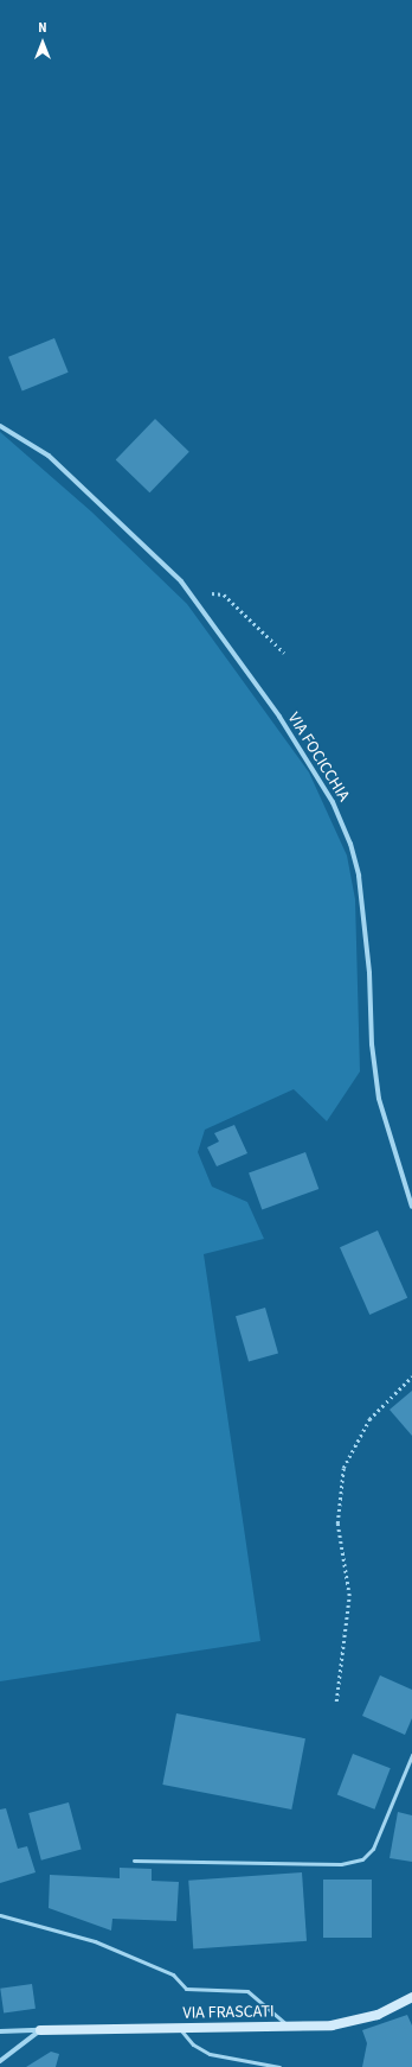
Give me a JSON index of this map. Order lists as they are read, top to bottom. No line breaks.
{"streets":{"main road":["VIA FRASCATI"],"street":["VIA FOCICCHIA"]},"north":"top"}
